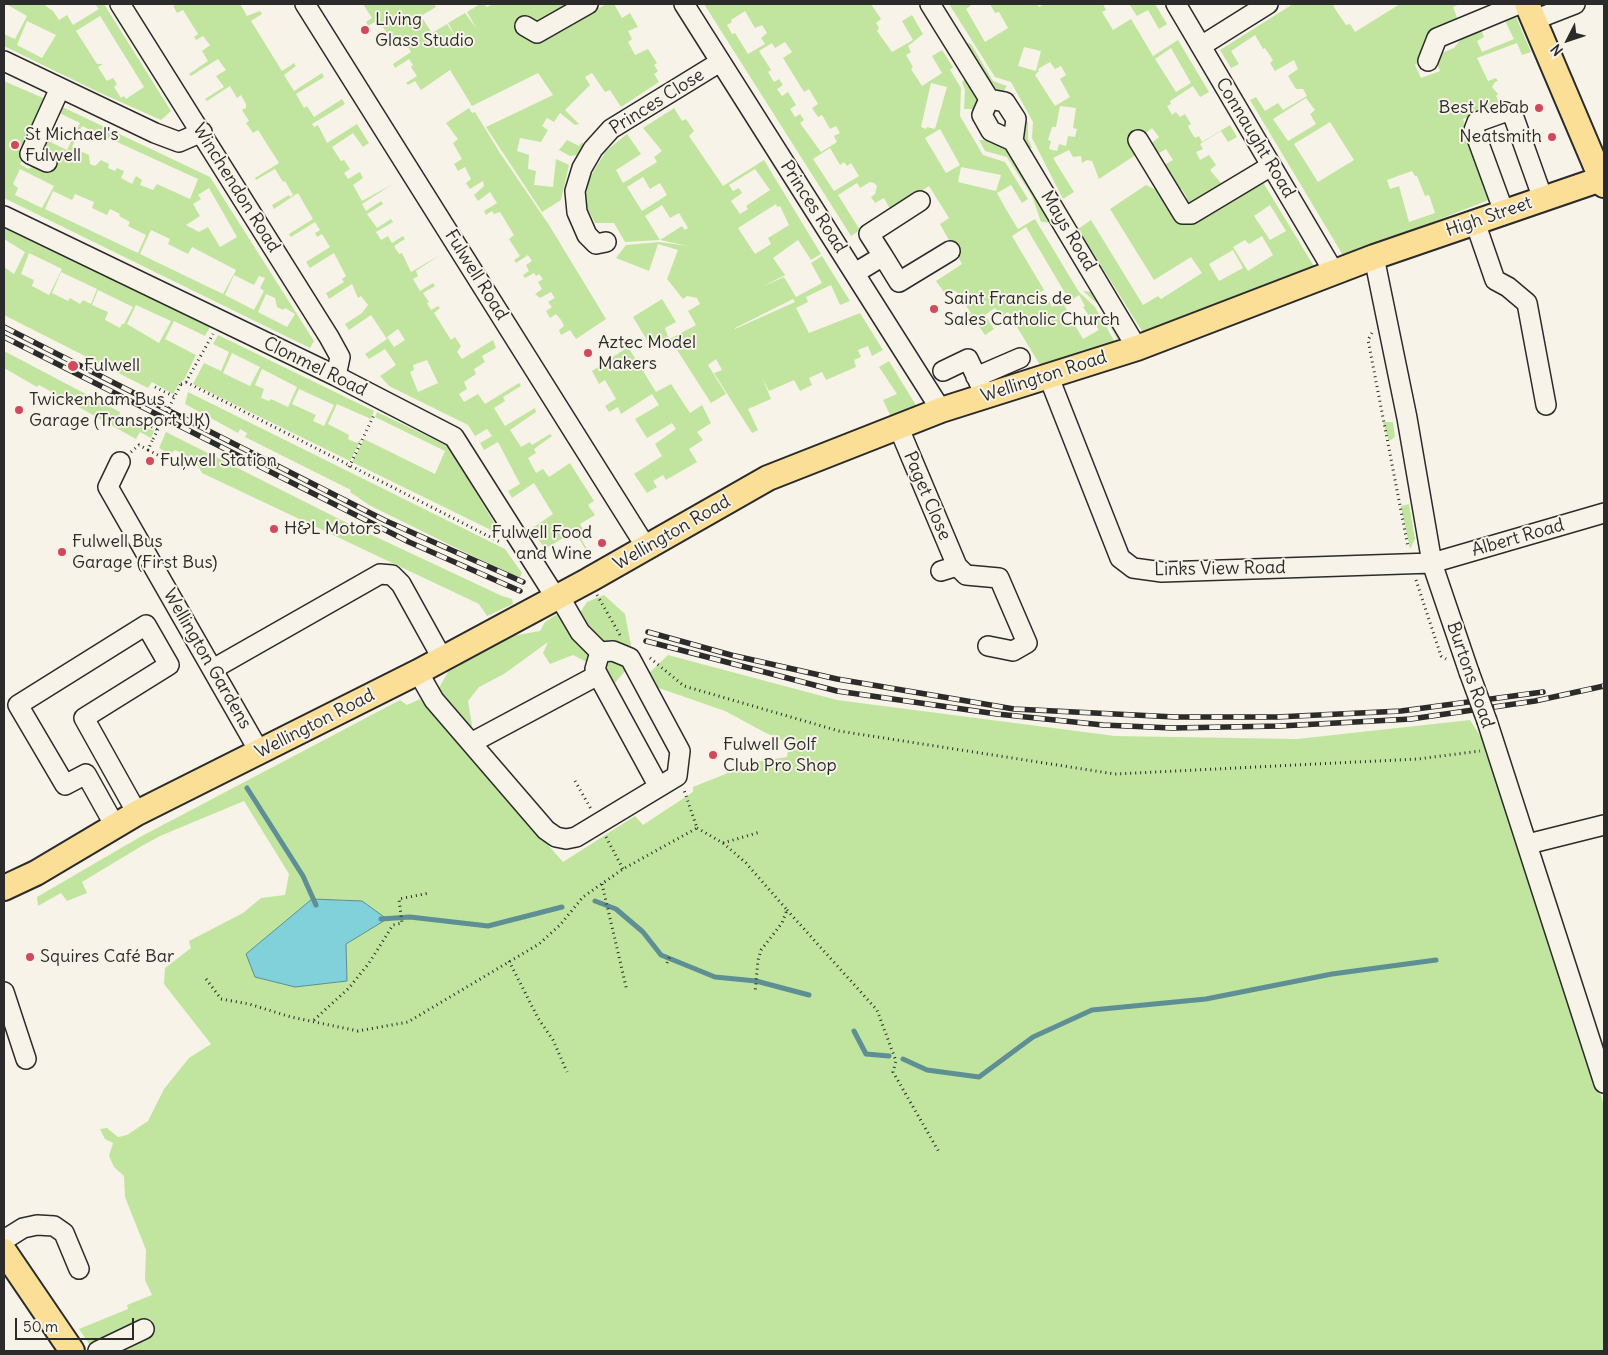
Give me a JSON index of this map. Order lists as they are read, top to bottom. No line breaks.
{"streets":{"main road":["High Street","Wellington Road"],"street":["Princes Close","Connaught Road","Winchendon Road","Princes Road","Mays Road","Fulwell Road","Clonmel Road","Paget Close","Albert Road","Links View Road","Wellington Gardens","Burtons Road"]},"crossings":[["Princes Close","Princes Road"],["Connaught Road","Wellington Road"],["Winchendon Road","Clonmel Road"],["Princes Road","Wellington Road"],["High Street","Wellington Road"],["High Street","Burtons Road"],["Mays Road","Wellington Road"],["Fulwell Road","Wellington Road"],["Clonmel Road","Wellington Road"],["Wellington Road","Paget Close"],["Wellington Road","Links View Road"],["Wellington Road","Wellington Gardens"],["Wellington Road","Burtons Road"],["Albert Road","Links View Road"],["Albert Road","Burtons Road"],["Links View Road","Burtons Road"]],"places":["Living Glass Studio","Best Kebab","Neatsmith","St Michael's Fulwell","Saint Francis de Sales Catholic Church","Aztec Model Makers","Fulwell","Twickenham Bus Garage (Transport UK)","Fulwell Station","H&L Motors","Fulwell Food and Wine","Fulwell Bus Garage (First Bus)","Fulwell Golf Club Pro Shop","Squires Café Bar"],"scale_bar":"50 m","north":"bottom left"}
